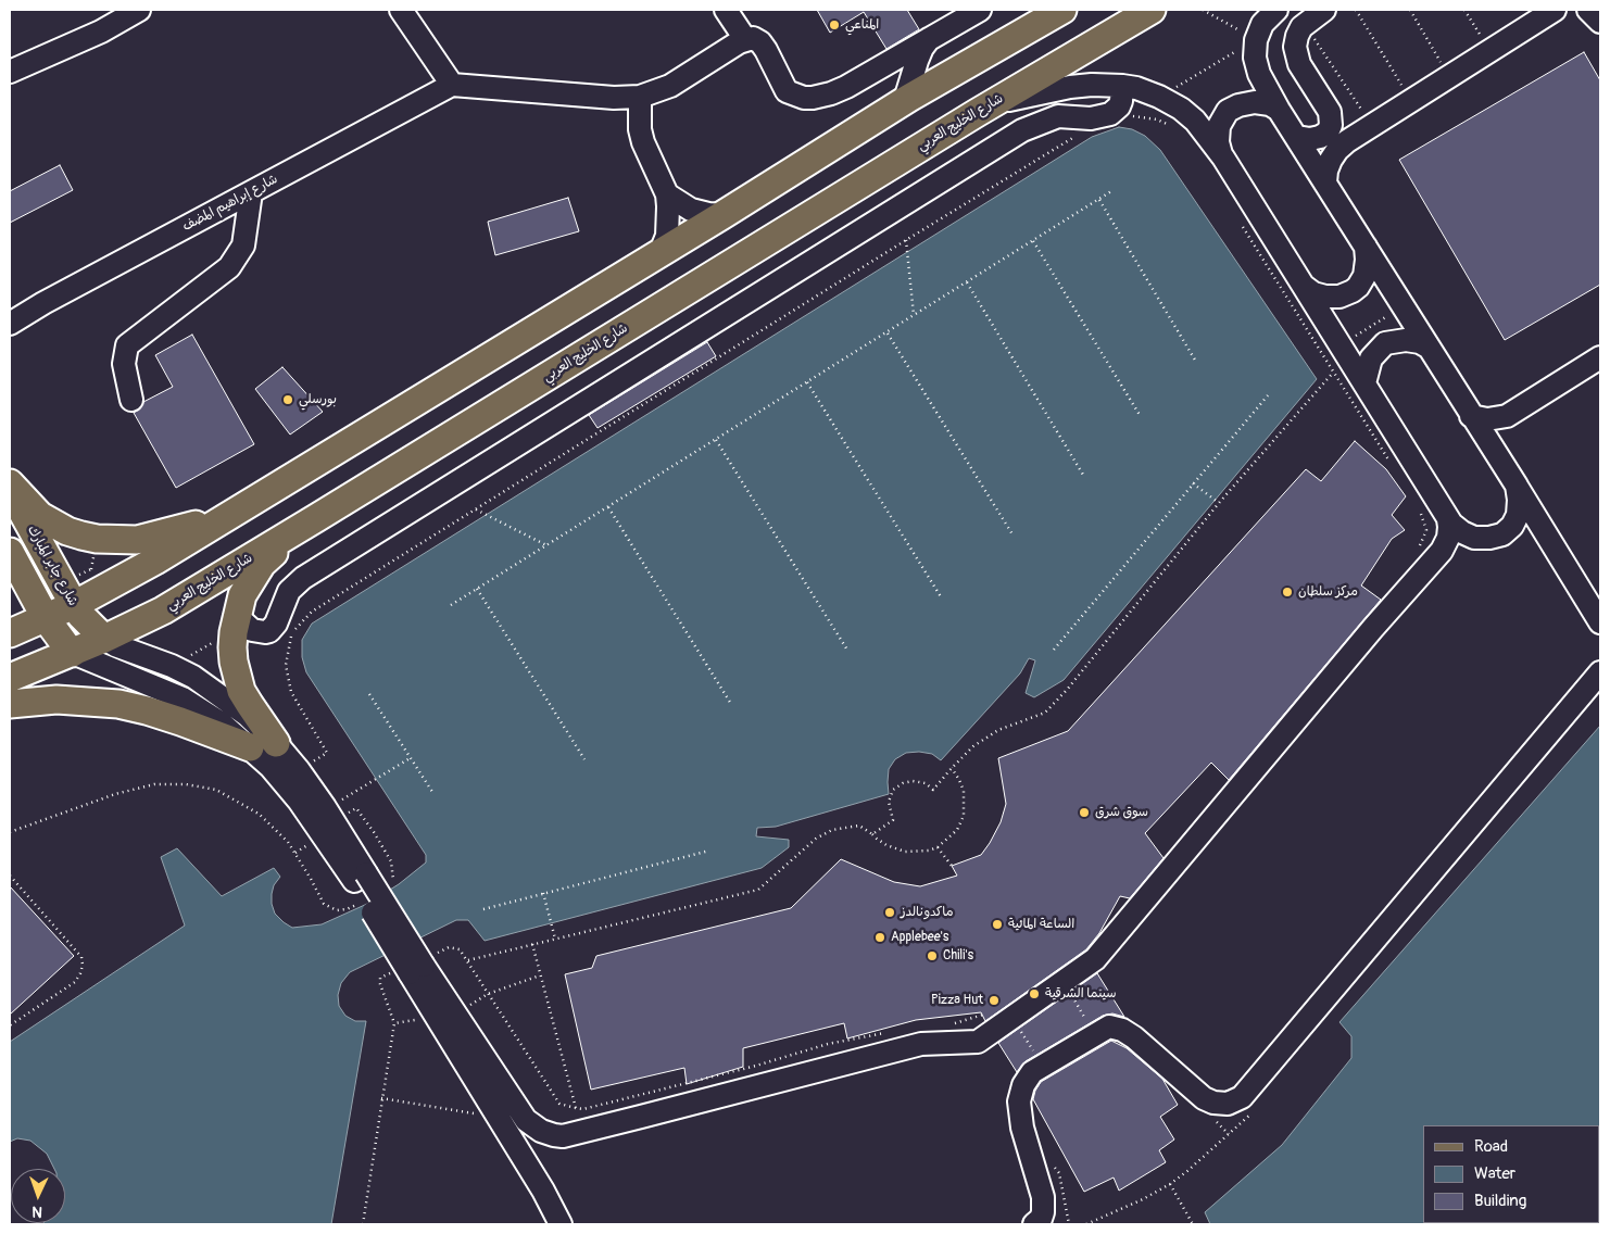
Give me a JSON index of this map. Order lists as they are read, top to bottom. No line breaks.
{"streets":{"main road":["شارع الخليج العربي","شارع جابر المبارك"],"street":["شارع إبراهيم المضف"]},"crossings":[["شارع الخليج العربي","شارع جابر المبارك"]],"places":["المناعي","بورسلي","مركز سلطان","سوق شرق","ماكدونالدز","الساعة المائية","Applebee's","Chili's","سينما الشرقية","Pizza Hut"],"legend":["Road","Water","Building"],"north":"bottom"}
